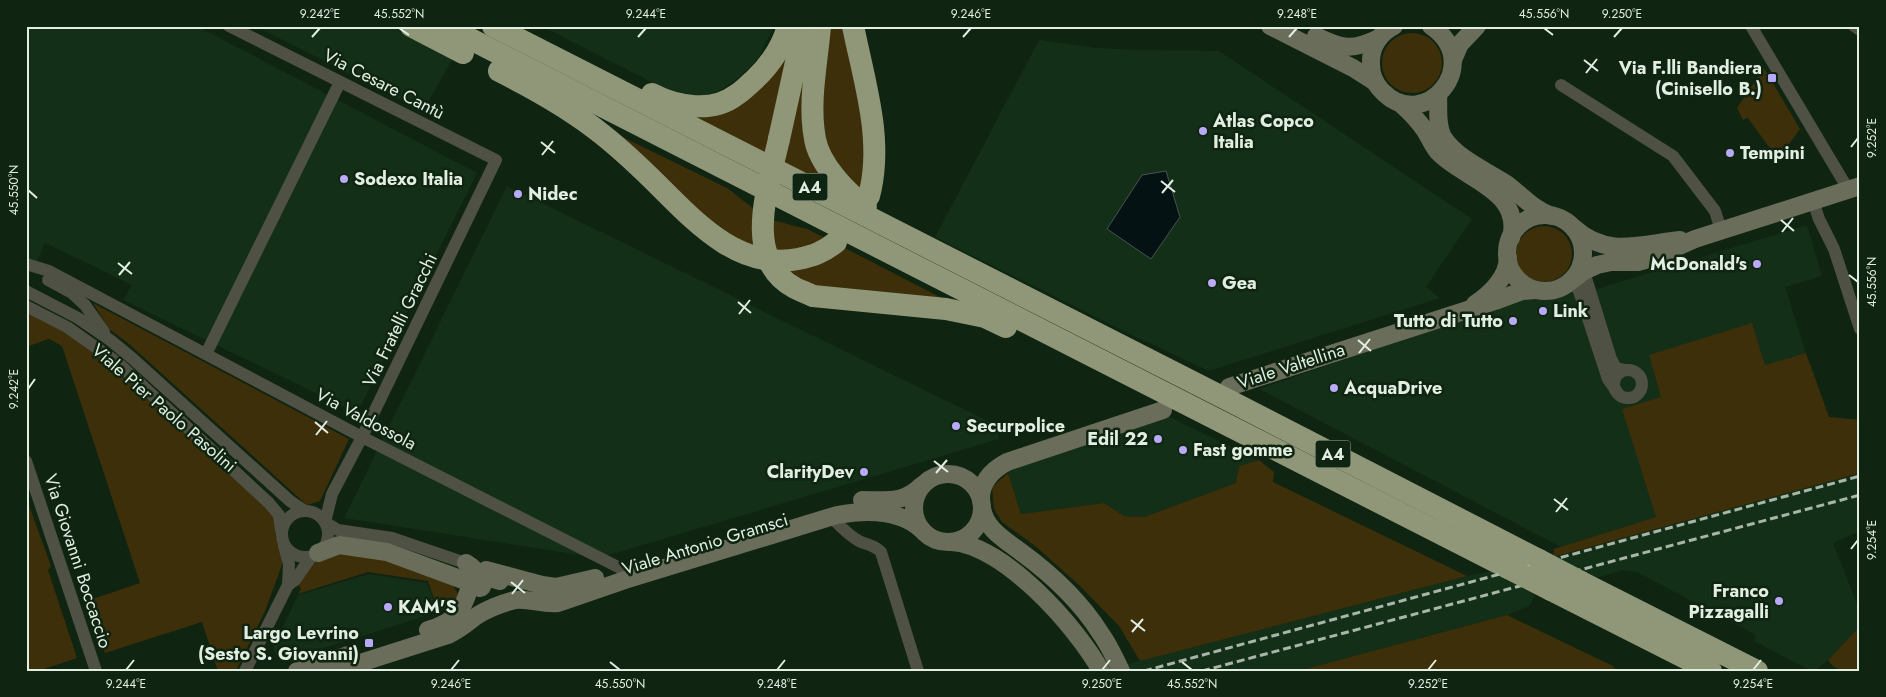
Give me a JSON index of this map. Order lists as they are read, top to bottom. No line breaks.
{"streets":{"highway":["A4"],"main road":["Viale Valtellina","Viale Antonio Gramsci"],"street":["Via Cesare Cantù","Via Fratelli Gracchi","Viale Pier Paolo Pasolini","Via Valdossola","Via Giovanni Boccaccio"]},"crossings":[["Via Cesare Cantù","Via Fratelli Gracchi"],["Via Fratelli Gracchi","Viale Pier Paolo Pasolini"],["Via Fratelli Gracchi","Via Valdossola"],["Via Valdossola","Viale Antonio Gramsci"]],"places":{"transit":["Via F.lli Bandiera (Cinisello B.)","Largo Levrino (Sesto S. Giovanni)"],"other":["Atlas Copco Italia","Tempini","Sodexo Italia","Nidec","McDonald's","Gea","Link","Tutto di Tutto","AcquaDrive","Securpolice","Edil 22","Fast gomme","ClarityDev","Franco Pizzagalli","KAM'S"]},"coordinates":["9.242°E","45.552°N","9.244°E","9.246°E","9.248°E","45.556°N","9.250°E","9.252°E","45.550°N","9.254°E"]}
